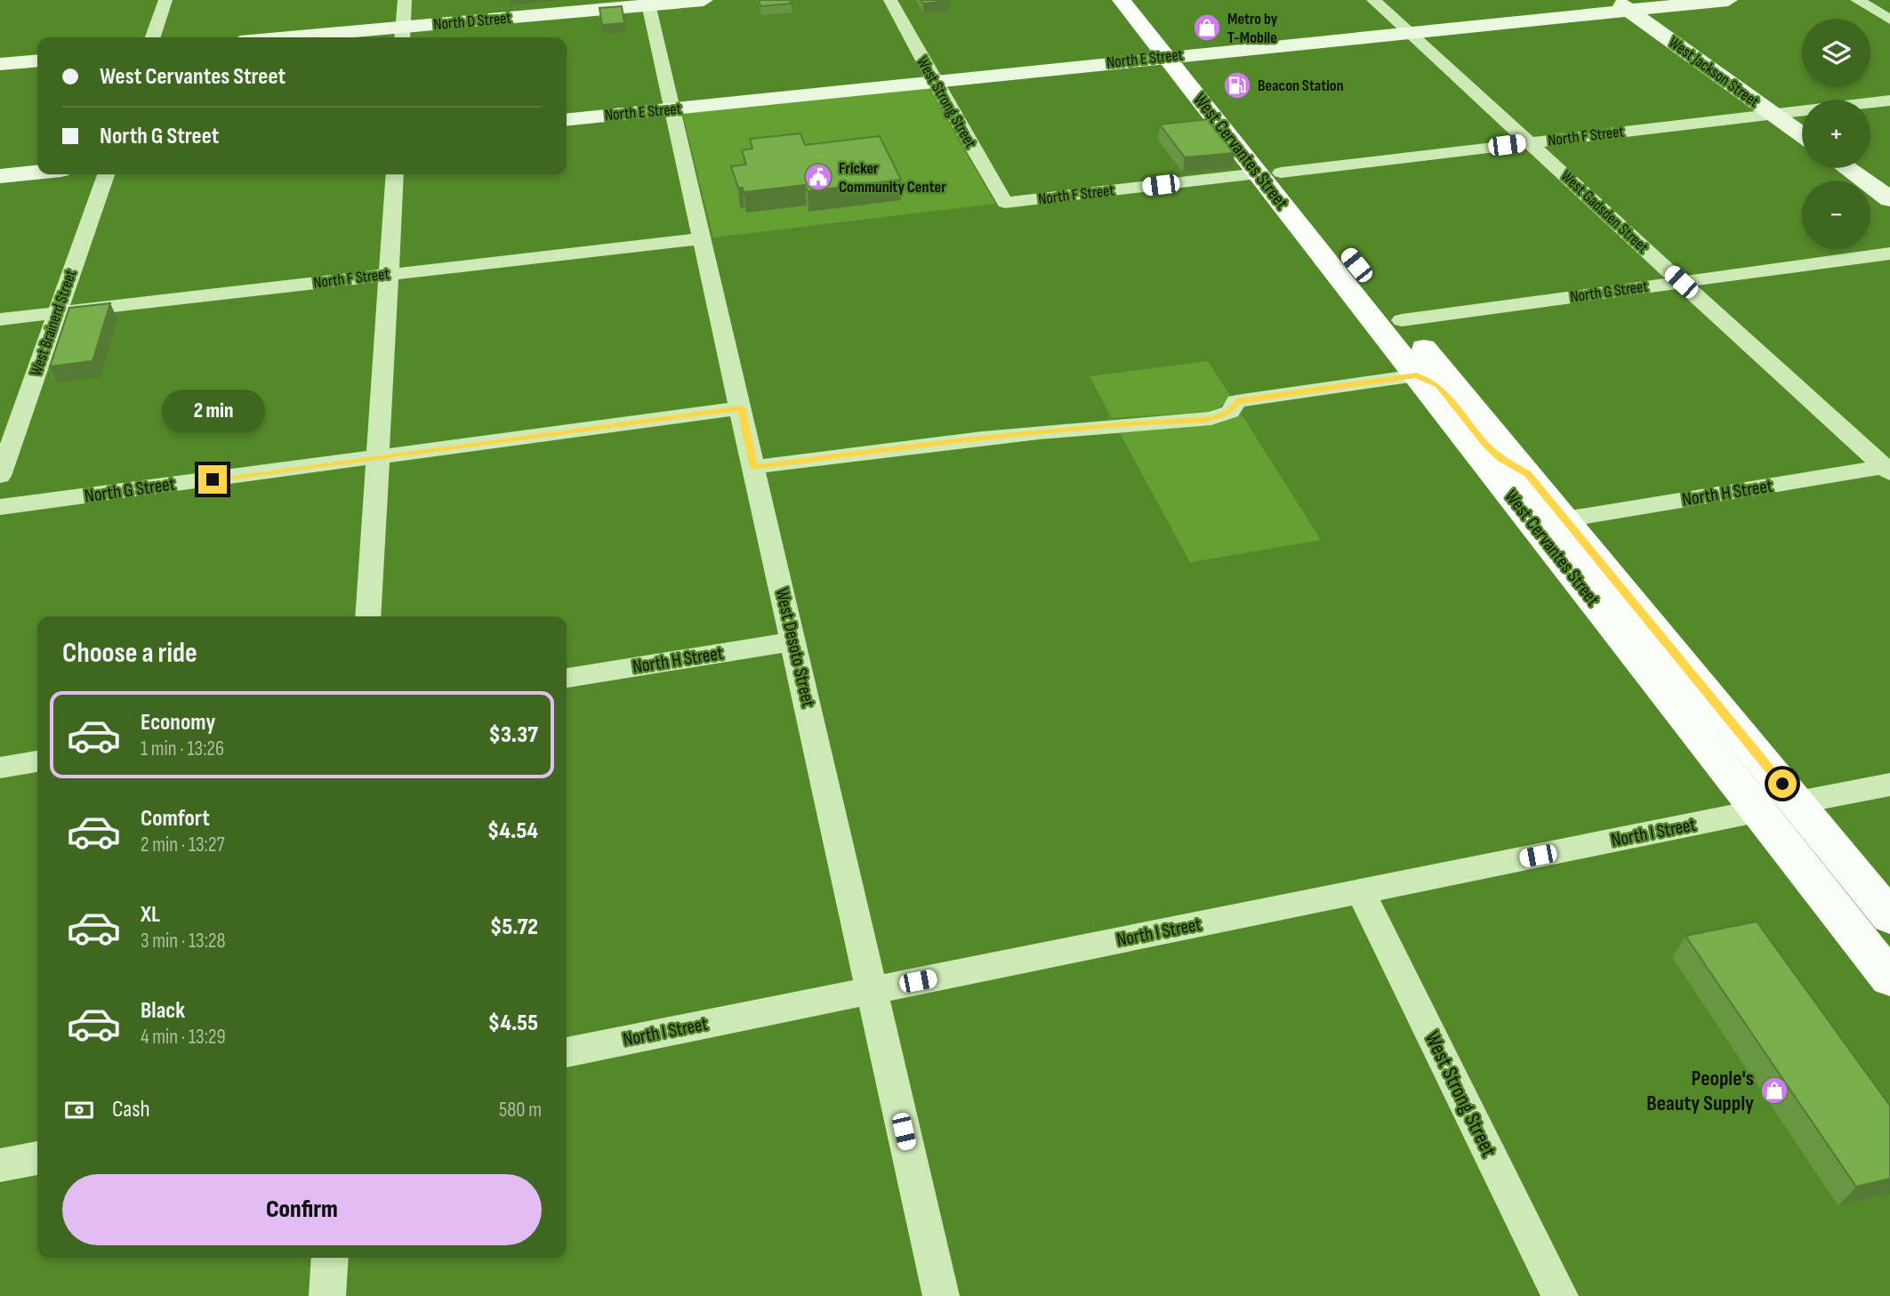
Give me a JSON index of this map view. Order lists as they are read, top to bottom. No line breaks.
{"streets":{"main road":["West Cervantes Street"],"street":["North D Street","North E Street","West Jackson Street","West Strong Street","North F Street","West Gadsden Street","North G Street","West Brainerd Street","North H Street","West Desoto Street","North I Street"]},"crossings":[["North D Street","West Desoto Street"],["North E Street","West Jackson Street"],["North E Street","West Strong Street"],["North E Street","West Cervantes Street"],["North E Street","West Gadsden Street"],["North E Street","West Desoto Street"],["West Jackson Street","North F Street"],["West Strong Street","North F Street"],["West Strong Street","North I Street"],["North F Street","West Cervantes Street"],["North F Street","West Gadsden Street"],["North F Street","West Brainerd Street"],["North F Street","West Desoto Street"],["West Cervantes Street","North G Street"],["West Cervantes Street","North H Street"],["West Cervantes Street","North I Street"],["West Gadsden Street","North G Street"],["West Gadsden Street","North H Street"],["North G Street","West Desoto Street"],["North H Street","West Desoto Street"],["West Desoto Street","North I Street"]],"places":{"shop":["Metro by T-Mobile","People's Beauty Supply"],"fuel station":["Beacon Station"],"public building":["Fricker Community Center"]},"page":{"map_buttons":["+","−"],"banner":["West Cervantes Street","North G Street"],"bubble":"2 min","heading":"Choose a ride","list":[{"name":"Economy","note":"1 min · 13:26","value":"$3.37"},{"name":"Comfort","note":"2 min · 13:27","value":"$4.54"},{"name":"XL","note":"3 min · 13:28","value":"$5.72"},{"name":"Black","note":"4 min · 13:29","value":"$4.55"}],"pay":["Cash","580 m"],"buttons":"Confirm"}}
